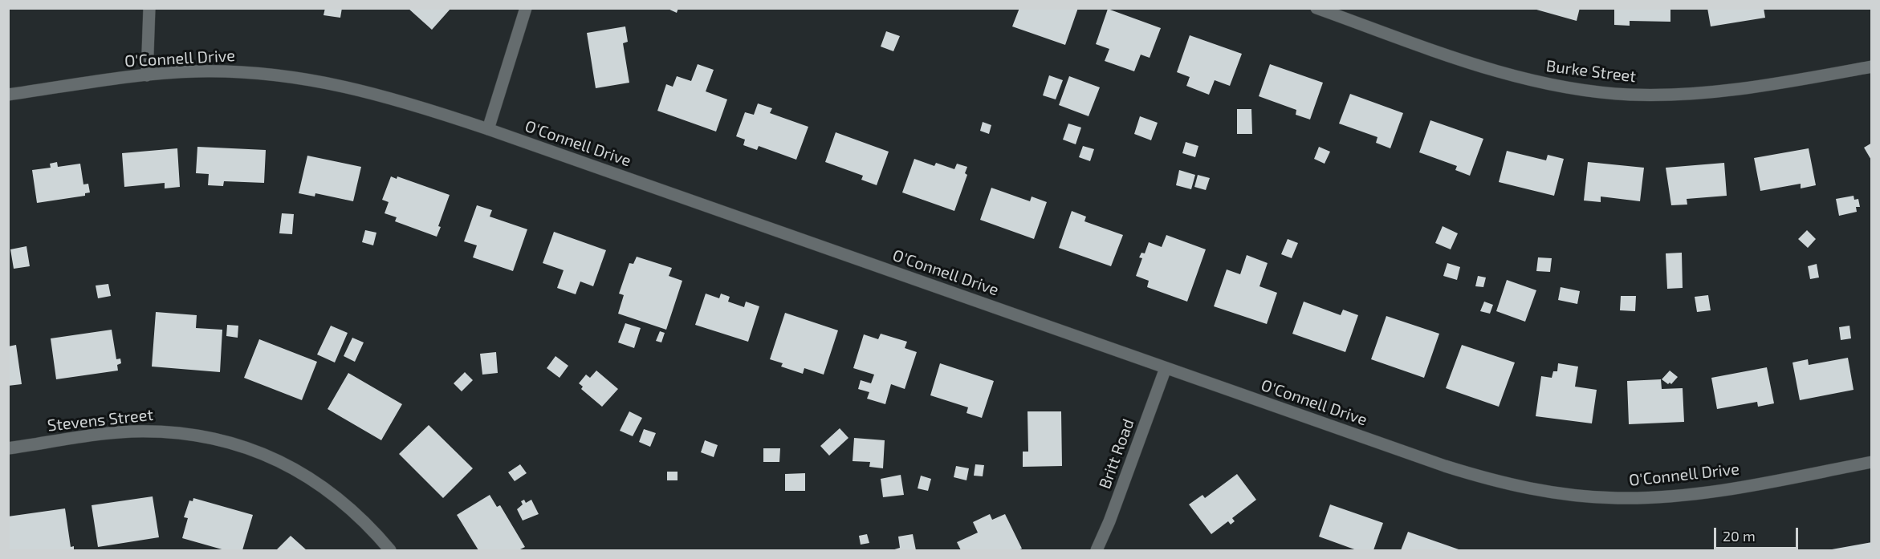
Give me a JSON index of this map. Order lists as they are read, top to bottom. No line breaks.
{"streets":{"street":["O'Connell Drive","Burke Street","Stevens Street","Britt Road"]},"crossings":[["O'Connell Drive","Britt Road"]],"scale_bar":"20 m"}
